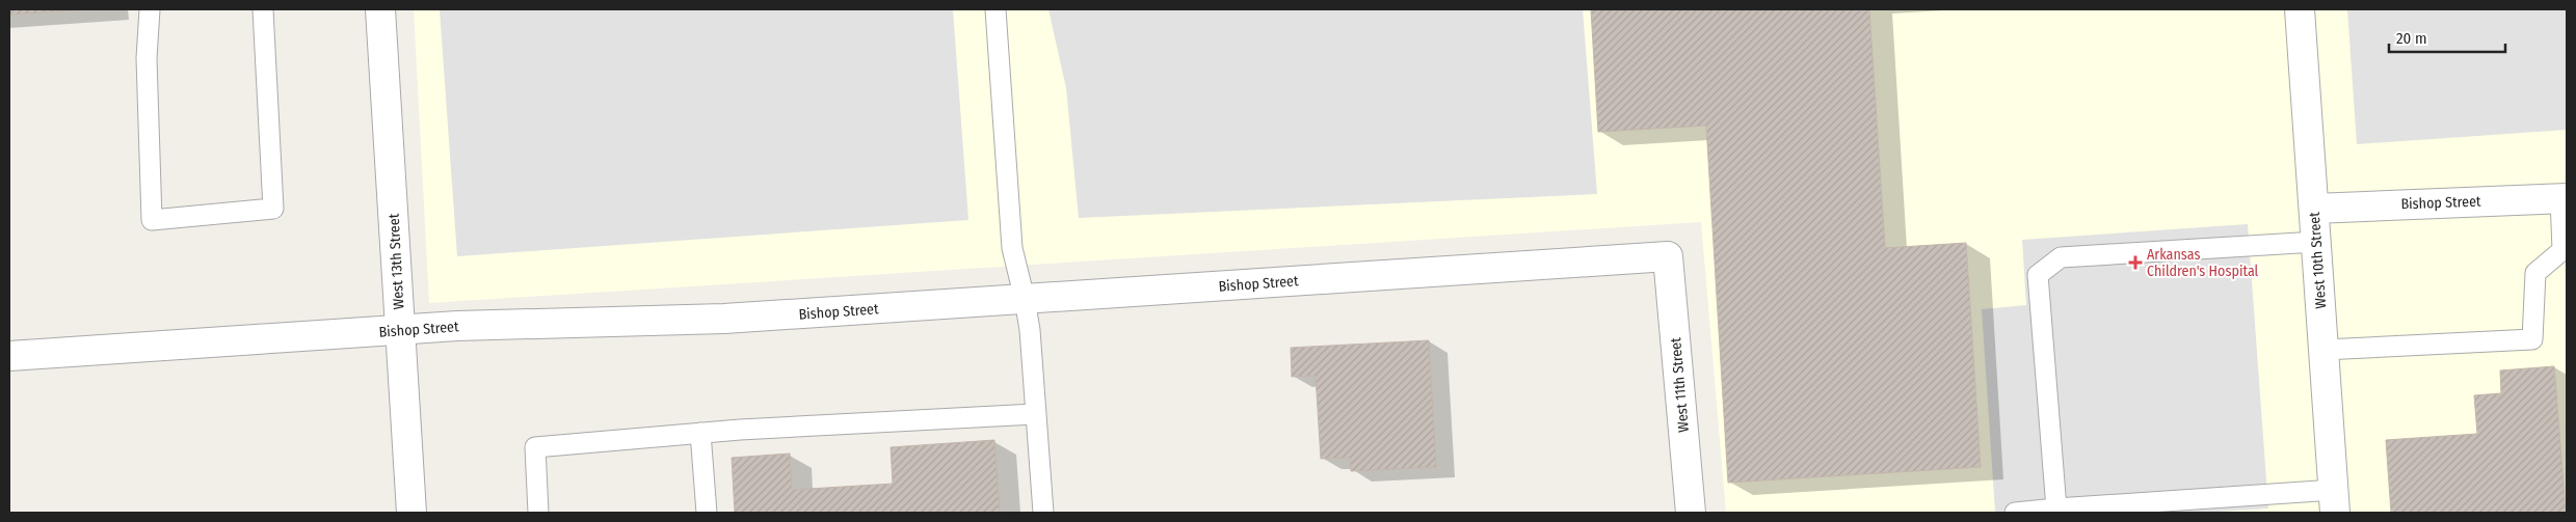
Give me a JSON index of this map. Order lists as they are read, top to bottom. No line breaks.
{"streets":{"street":["Bishop Street","West 10th Street","West 13th Street","West 11th Street"]},"crossings":[["Bishop Street","West 10th Street"],["Bishop Street","West 13th Street"],["Bishop Street","West 11th Street"]],"places":{"health":["Arkansas Children's Hospital"]},"scale_bar":"20 m"}
